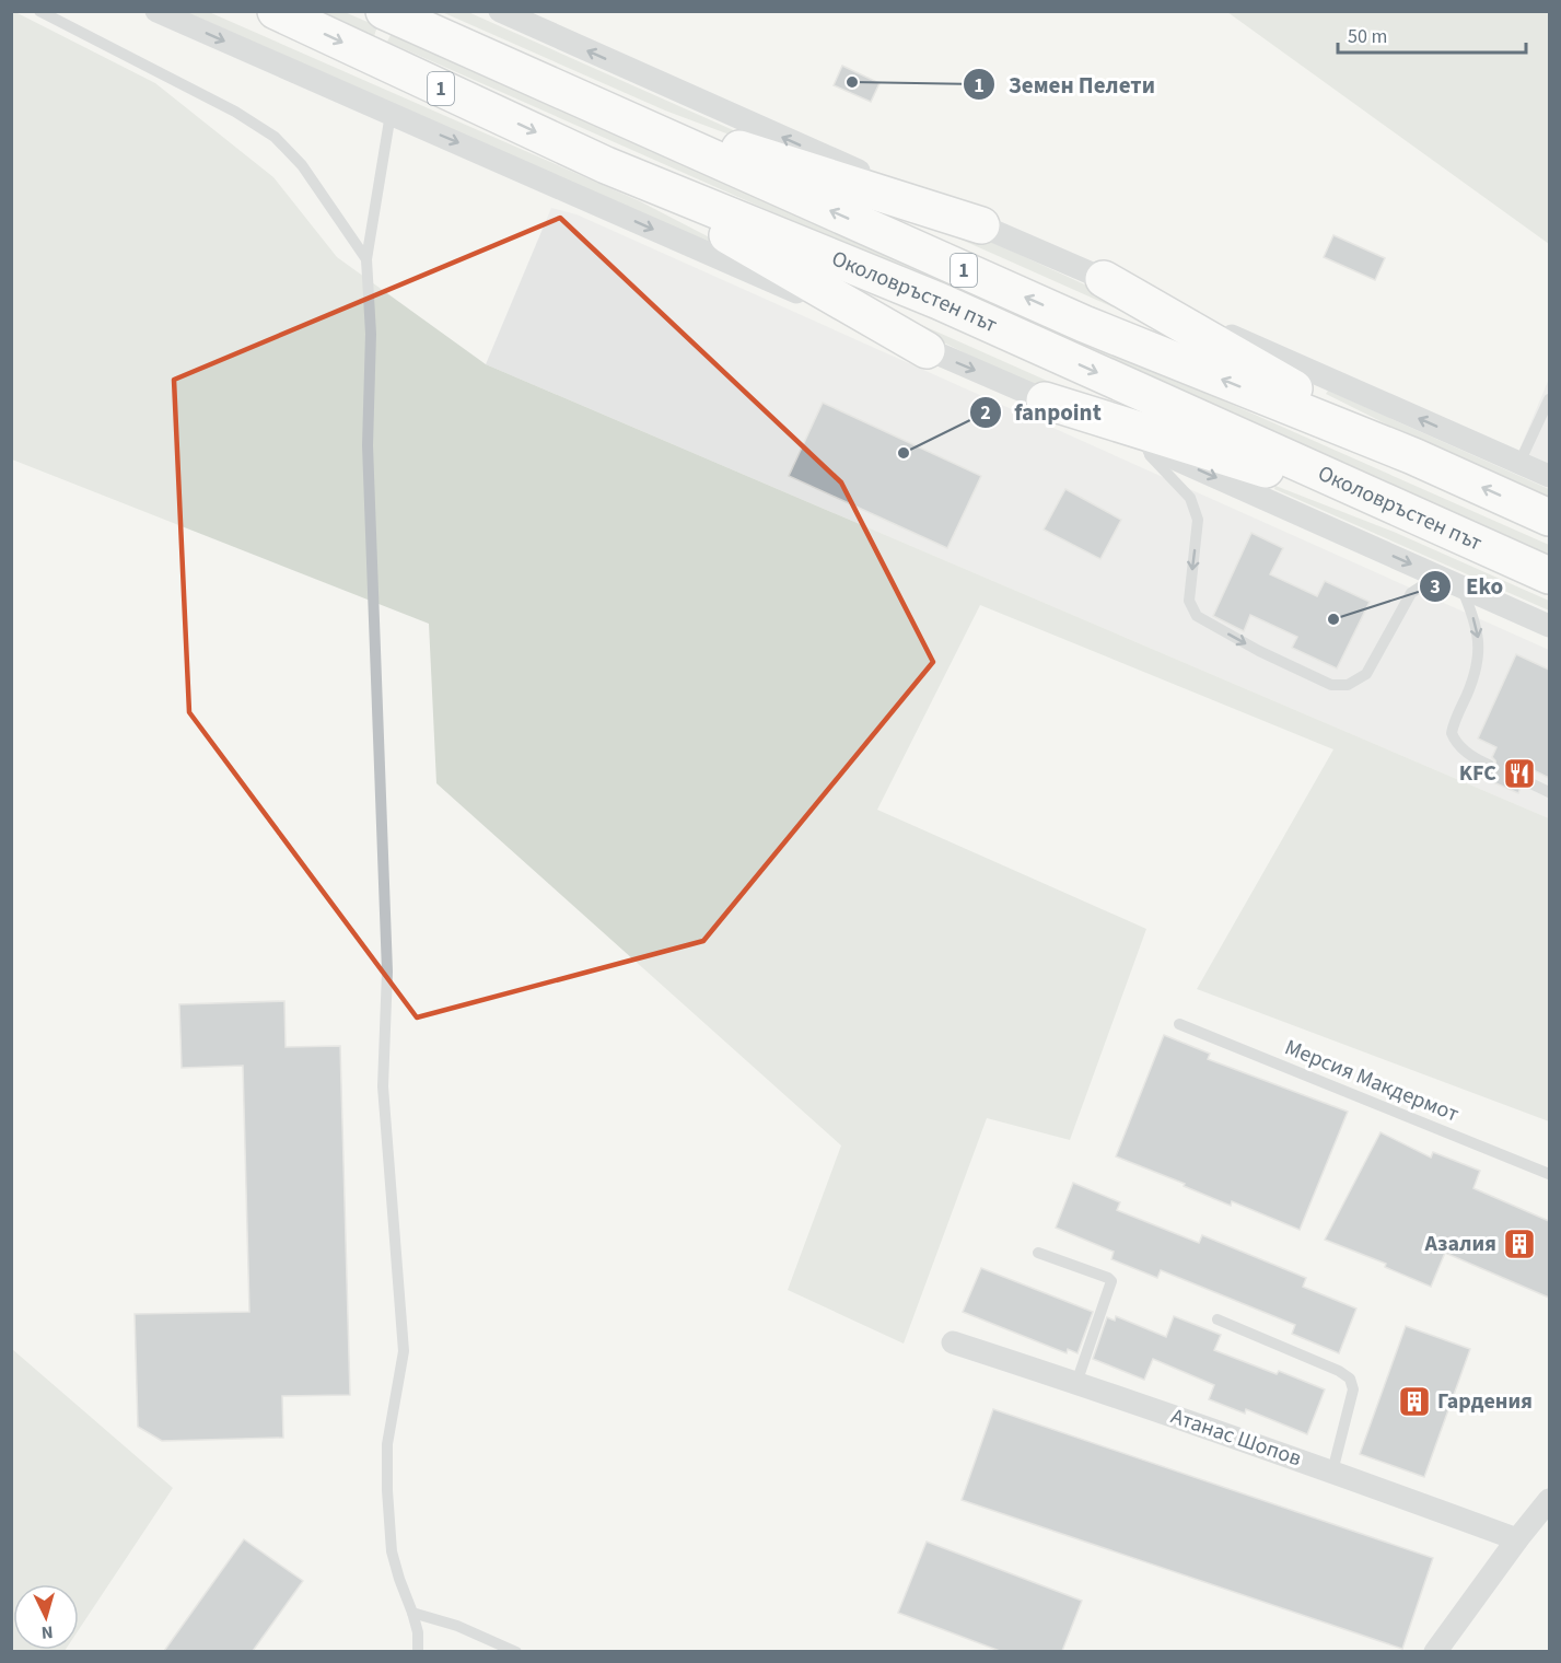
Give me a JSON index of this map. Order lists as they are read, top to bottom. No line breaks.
{"streets":{"highway":["1","Околовръстен път"],"street":["Атанас Шопов"],"lane":["Мерсия Макдермот"]},"places":{"other":["Земен Пелети","fanpoint","Eko"],"restaurant":["KFC"],"building":["Азалия","Гардения"]},"scale_bar":"50 m","north":"bottom"}
